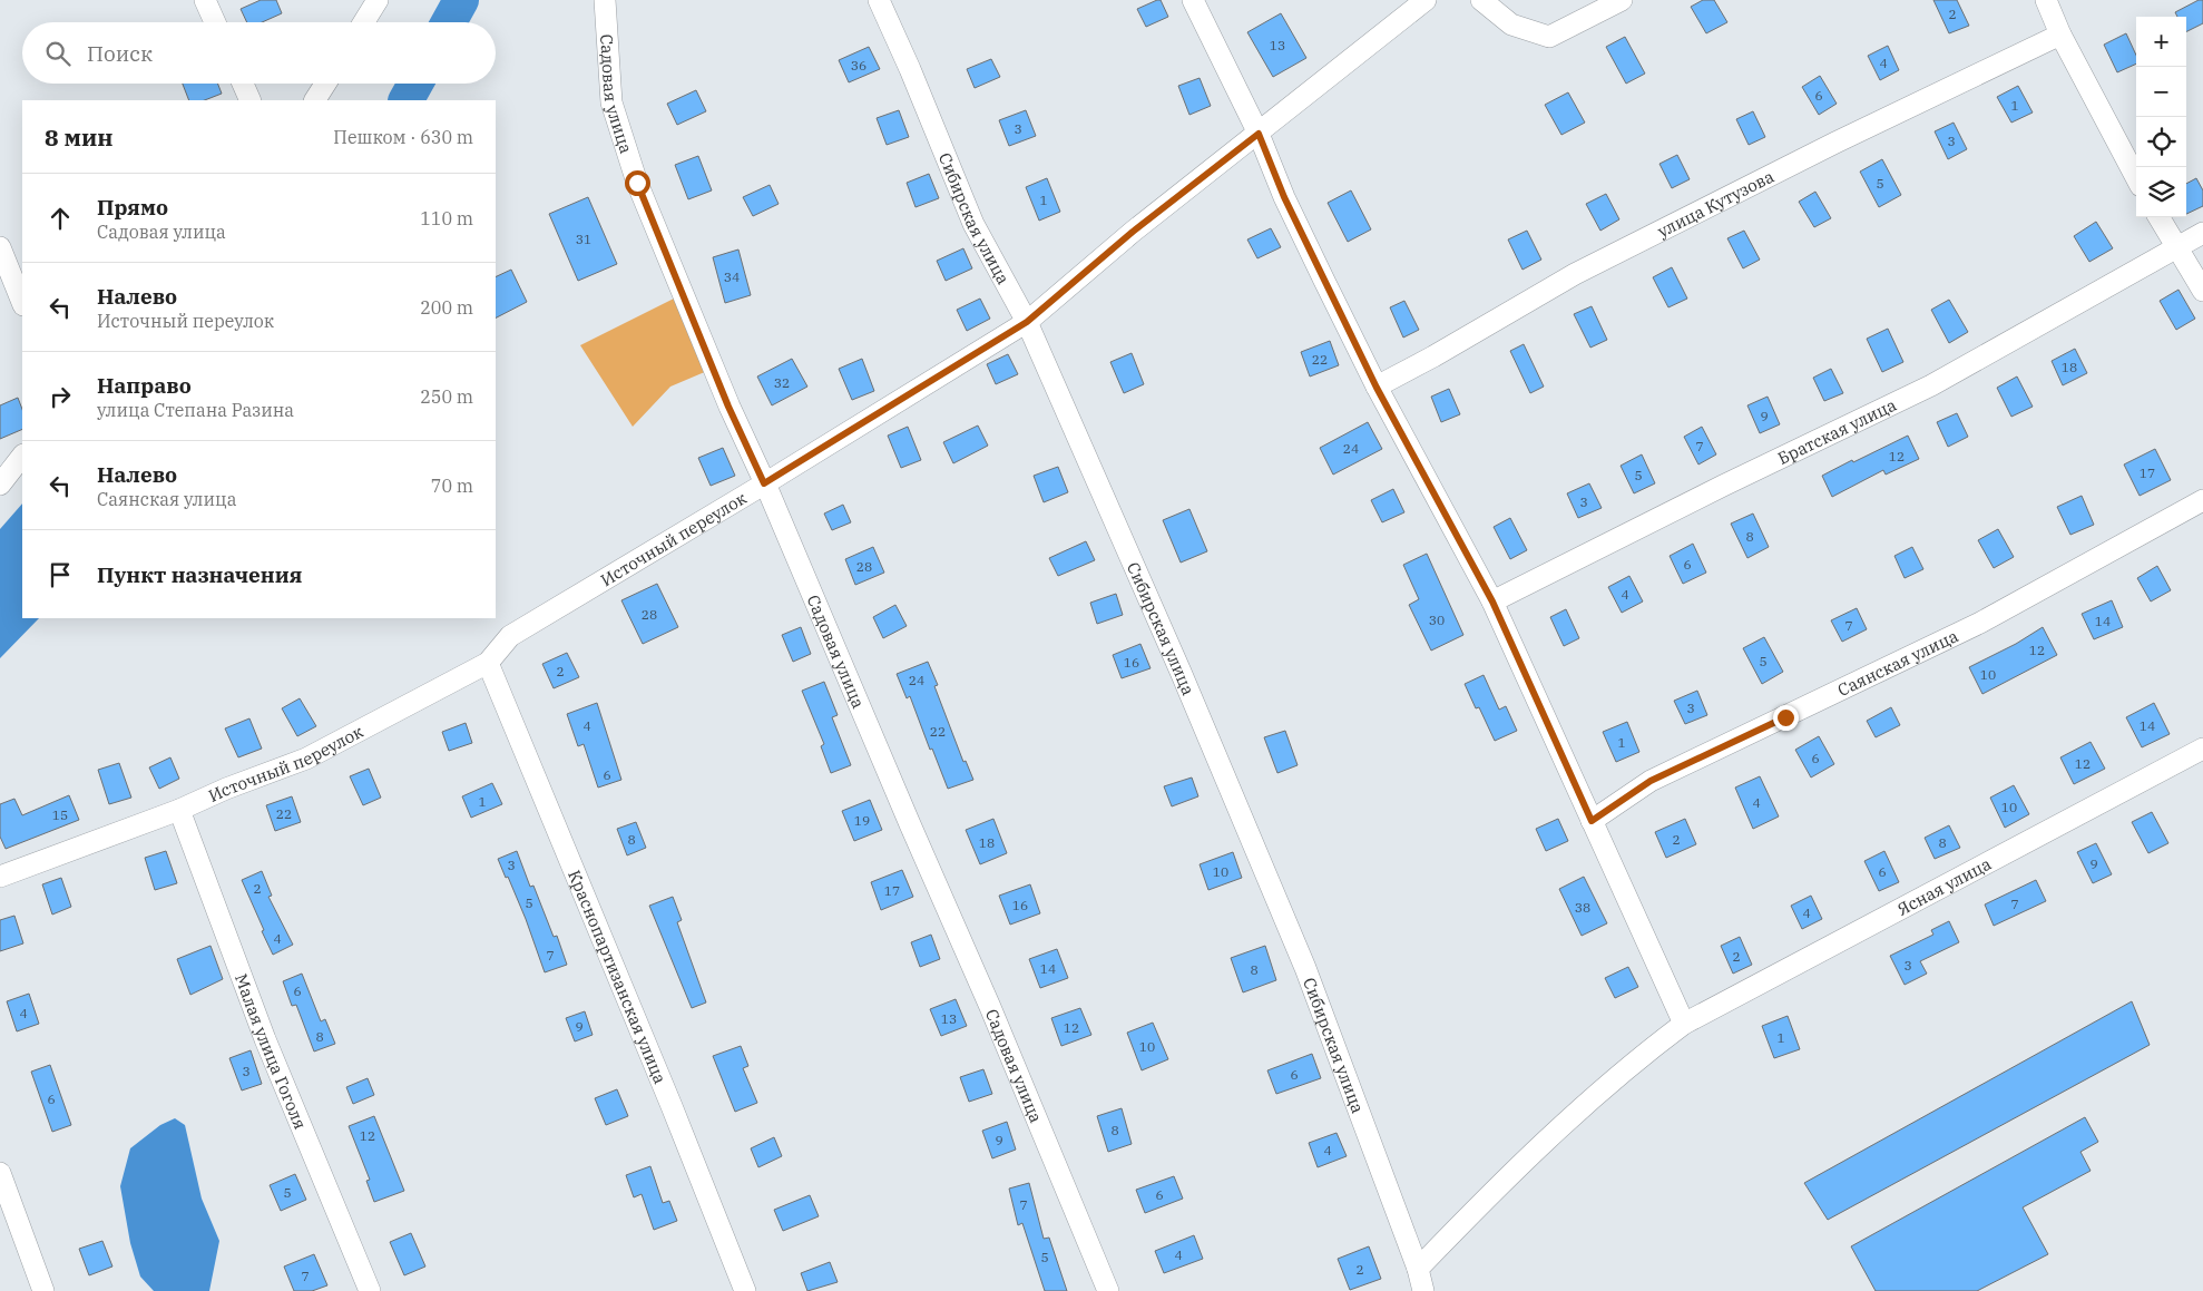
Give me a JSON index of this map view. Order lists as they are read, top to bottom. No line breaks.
{"streets":{"street":["Садовая улица","улица Кутузова","Сибирская улица","Братская улица","Источный переулок","Саянская улица","Ясная улица","Краснопартизанская улица","Малая улица Гоголя"]},"crossings":[["Садовая улица","Источный переулок"],["Сибирская улица","Источный переулок"],["Сибирская улица","Ясная улица"],["Источный переулок","Краснопартизанская улица"],["Источный переулок","Малая улица Гоголя"]],"house_numbers":["2","13","4","36","6","1","3","3","5","1","31","34","22","18","32","9","7","24","12","17","5","3","8","6","28","4","28","30","14","7","12","5","16","2","10","24","3","4","14","22","1","6","12","6","1","4","10","22","15","19","8","2","18","8","9","3","10","6","2","17","5","7","16","38","4","4","7","2","3","14","8","6","4","13","9","12","8","1","10","3","6","6","8","12","9","4","5","6","7","4","5","2","7"],"page":{"map_buttons":["+","−"],"search":"Поиск","heading":["8 мин","Пешком · 630 m"],"list":[["Прямо","Садовая улица","110 m"],["Налево","Источный переулок","200 m"],["Направо","улица Степана Разина","250 m"],["Налево","Саянская улица","70 m"],"Пункт назначения"]}}
